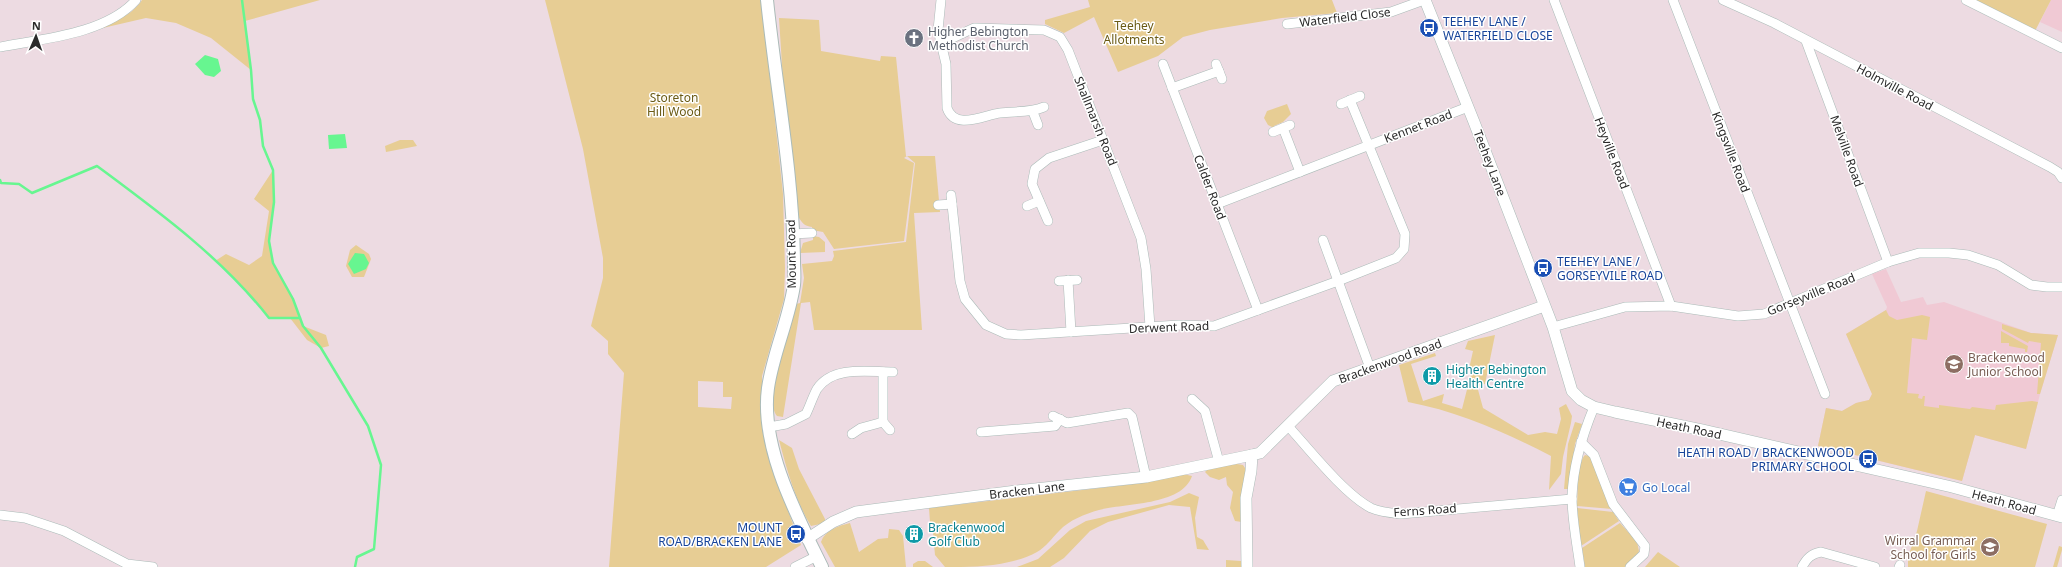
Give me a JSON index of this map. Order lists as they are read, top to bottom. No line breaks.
{"streets":{"main road":["Mount Road"],"street":["Waterfield Close","Holmville Road","Shallmarsh Road","Kennet Road","Melville Road","Kingsville Road","Heyville Road","Teehey Lane","Calder Road","Gorseyville Road","Derwent Road","Brackenwood Road","Heath Road","Bracken Lane","Ferns Road"]},"crossings":[["Waterfield Close","Teehey Lane"],["Holmville Road","Melville Road"],["Shallmarsh Road","Derwent Road"],["Kennet Road","Teehey Lane"],["Kennet Road","Calder Road"],["Kennet Road","Derwent Road"],["Melville Road","Gorseyville Road"],["Kingsville Road","Gorseyville Road"],["Heyville Road","Gorseyville Road"],["Teehey Lane","Gorseyville Road"],["Teehey Lane","Brackenwood Road"],["Teehey Lane","Heath Road"],["Calder Road","Derwent Road"],["Mount Road","Bracken Lane"],["Gorseyville Road","Heath Road"],["Brackenwood Road","Bracken Lane"],["Brackenwood Road","Ferns Road"]],"parks":["Teehey Allotments","Storeton Hill Wood"],"places":{"bus stop":["TEEHEY LANE / WATERFIELD CLOSE","TEEHEY LANE / GORSEYVILE ROAD","HEATH ROAD / BRACKENWOOD PRIMARY SCHOOL","MOUNT ROAD/BRACKEN LANE"],"church":["Higher Bebington Methodist Church"],"school or university":["Brackenwood Junior School","Wirral Grammar School for Girls"],"building":["Higher Bebington Health Centre","Brackenwood Golf Club"],"supermarket":["Go Local"]},"north":"top"}
